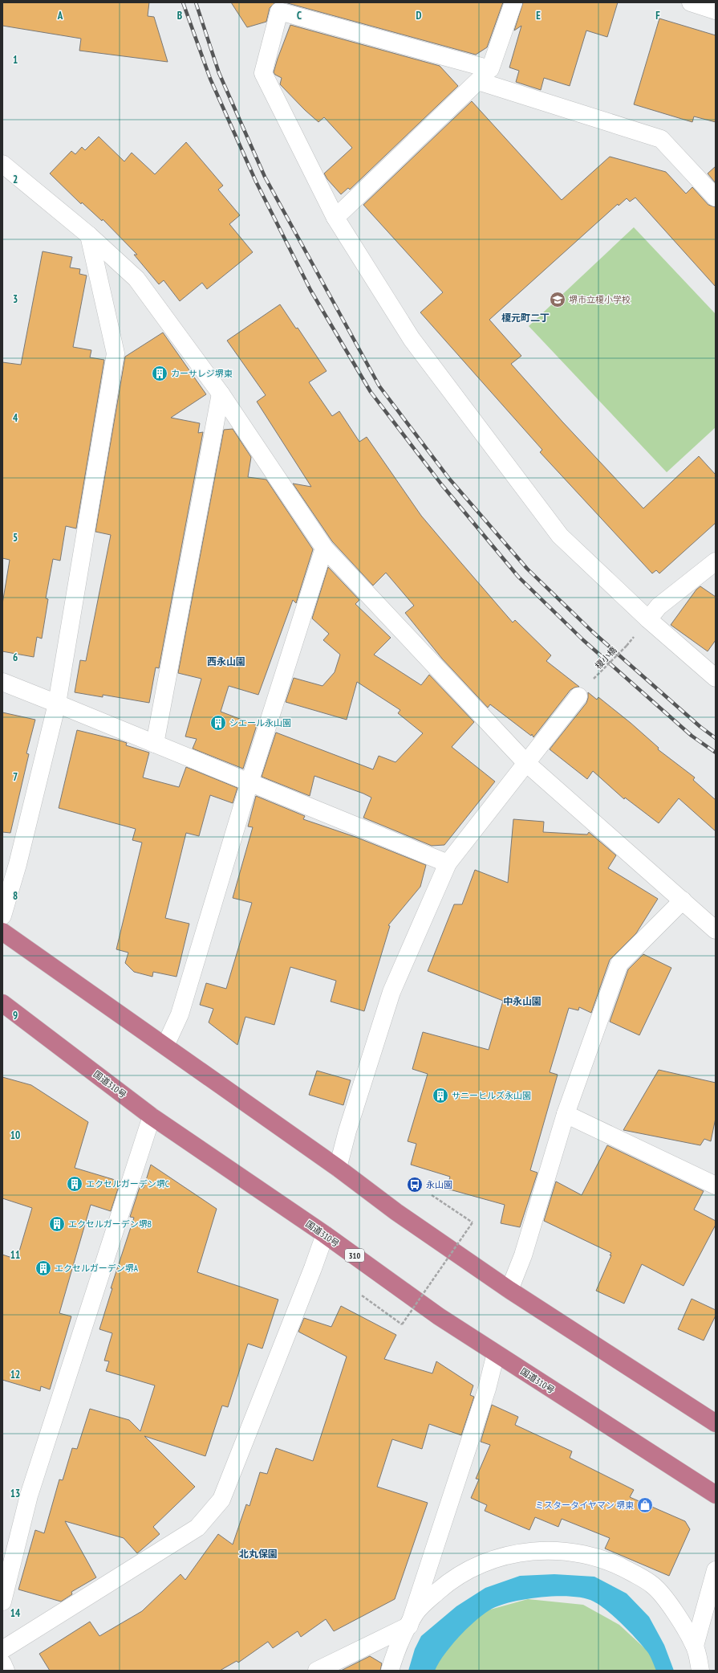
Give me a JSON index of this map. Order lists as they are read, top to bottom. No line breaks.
{"streets":{"highway":["国道310号","310"],"path":["榎小橋"]},"districts":["榎元町二丁","西永山園","中永山園","北丸保園"],"places":{"school or university":["堺市立榎小学校"],"building":["カーサレジ堺東","シエール永山園","サニーヒルズ永山園","エクセルガーデン堺C","エクセルガーデン堺B","エクセルガーデン堺A"],"bus stop":["永山園"],"shop":["ミスタータイヤマン 堺東"]},"grid":{"columns":["A","B","C","D","E","F"],"rows":["1","2","3","4","5","6","7","8","9","10","11","12","13","14"]}}
